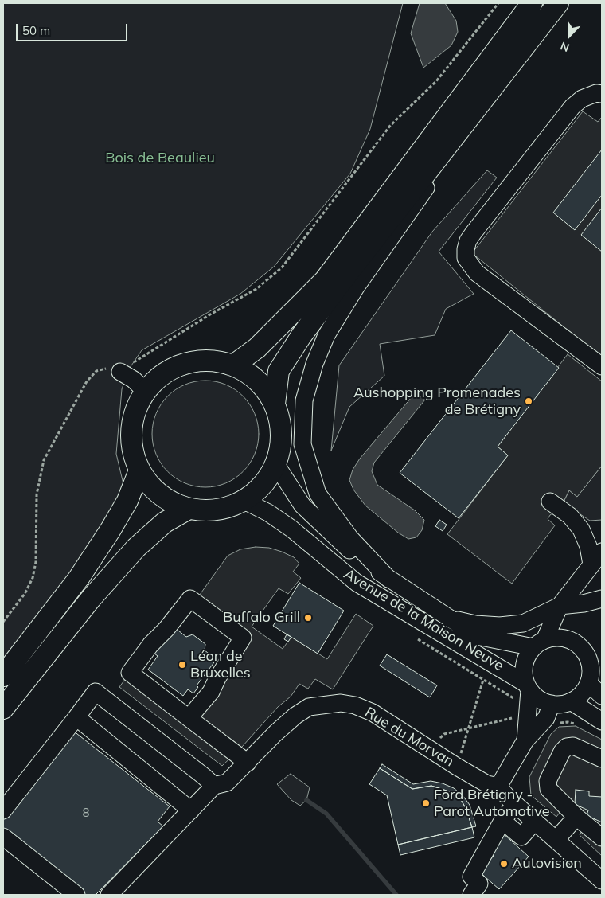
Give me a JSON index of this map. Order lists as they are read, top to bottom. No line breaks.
{"streets":{"street":["Avenue de la Maison Neuve","Rue du Morvan"]},"parks":["Bois de Beaulieu"],"places":["Aushopping Promenades de Brétigny","Buffalo Grill","Léon de Bruxelles","Ford Brétigny - Parot Automotive","Autovision"],"house_numbers":["8"],"scale_bar":"50 m","north":"bottom"}
